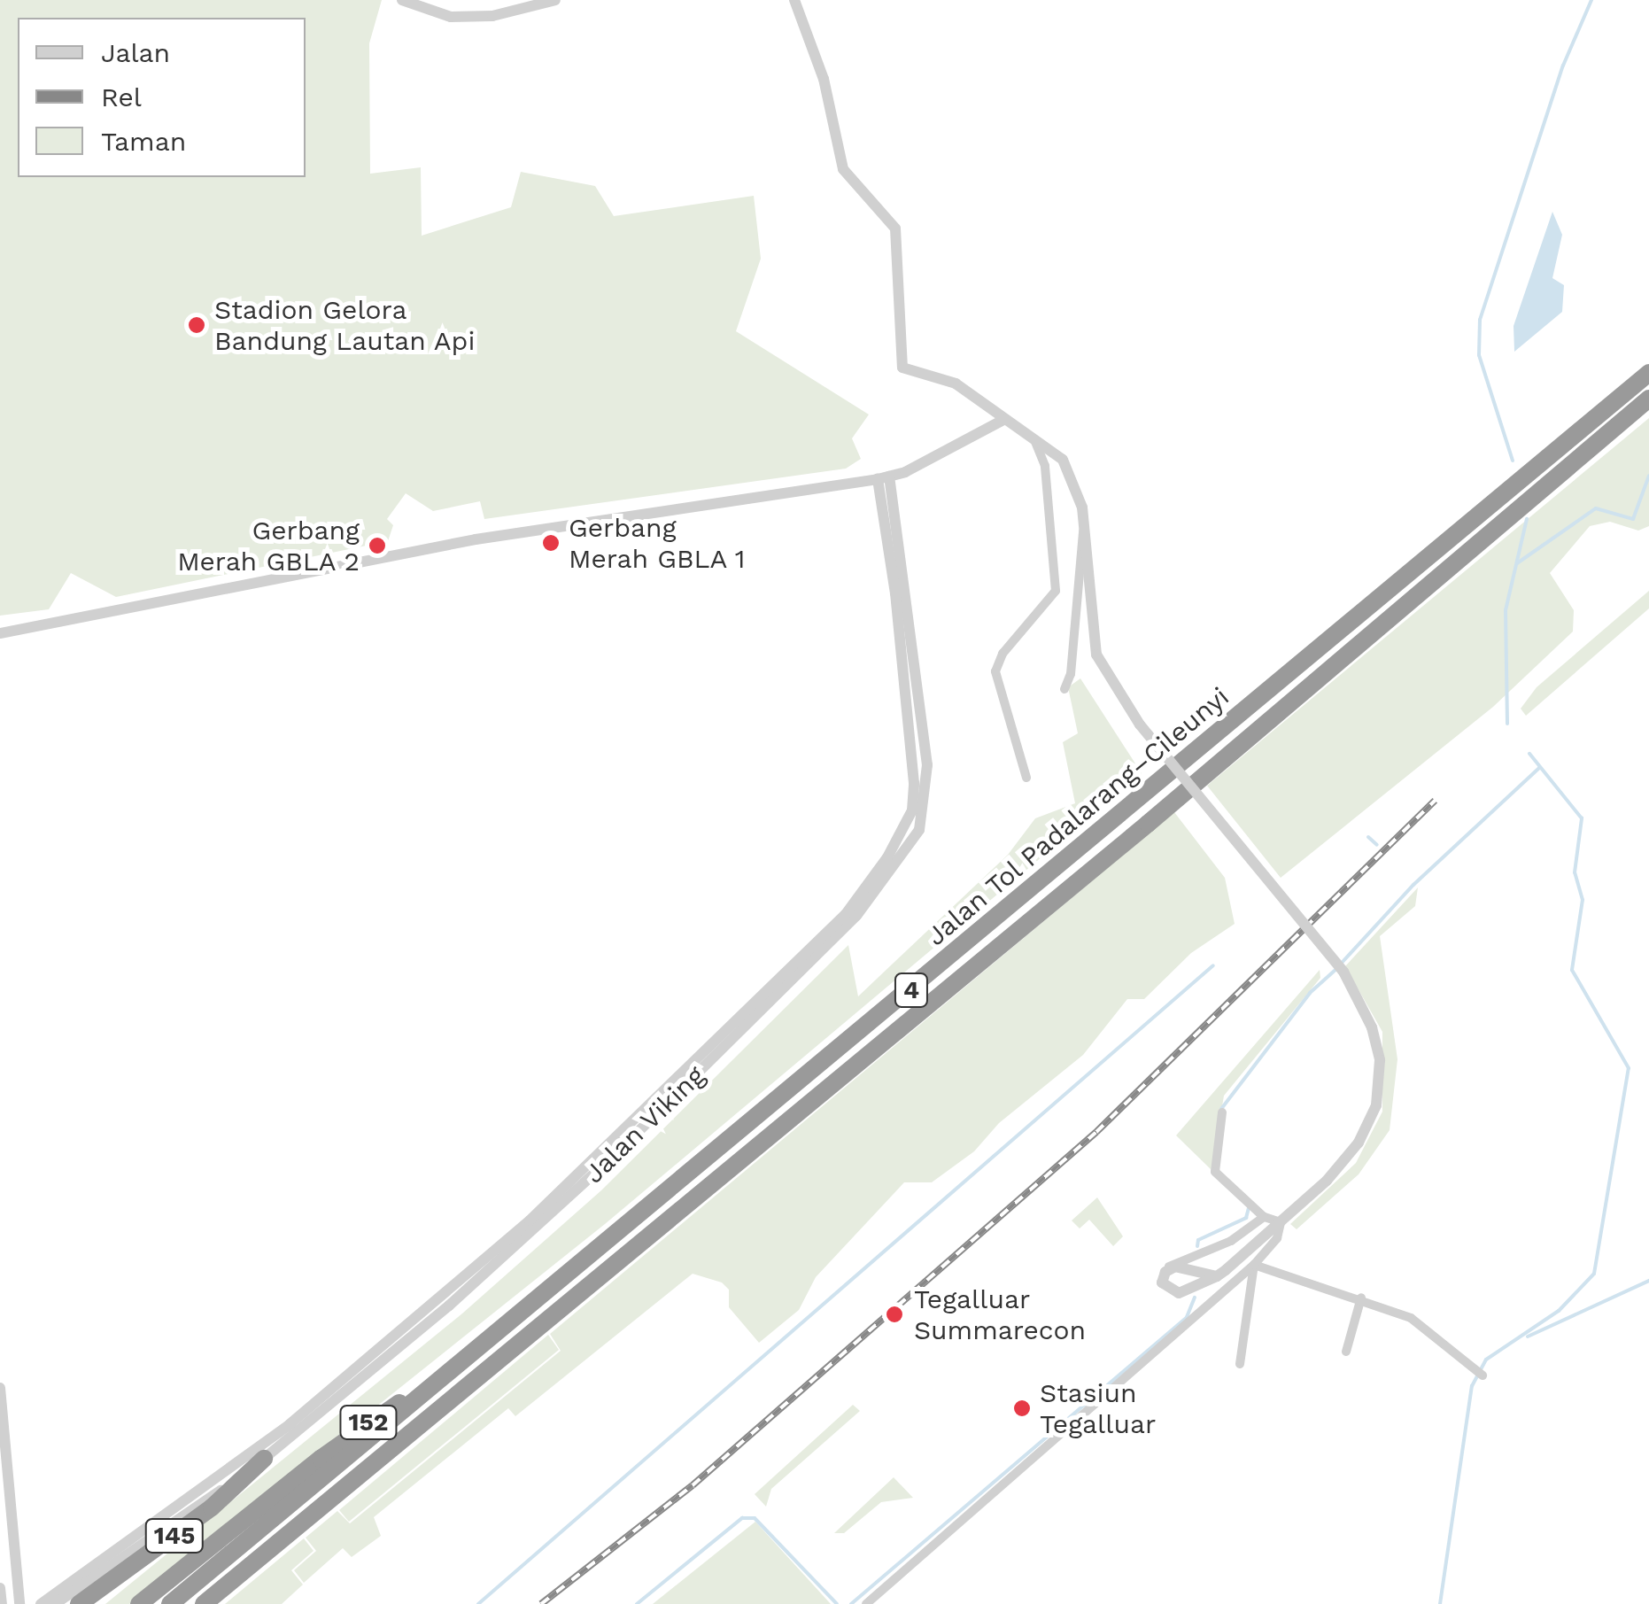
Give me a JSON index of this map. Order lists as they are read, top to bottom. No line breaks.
{"streets":{"highway":["Jalan Tol Padalarang–Cileunyi","4","152","145"],"street":["Jalan Viking"]},"crossings":[["Jalan Tol Padalarang–Cileunyi","152"],["Jalan Viking","145"],["152","145"]],"places":["Stadion Gelora Bandung Lautan Api","Gerbang Merah GBLA 1","Gerbang Merah GBLA 2","Tegalluar Summarecon","Stasiun Tegalluar"],"legend":["Jalan","Rel","Taman"]}
